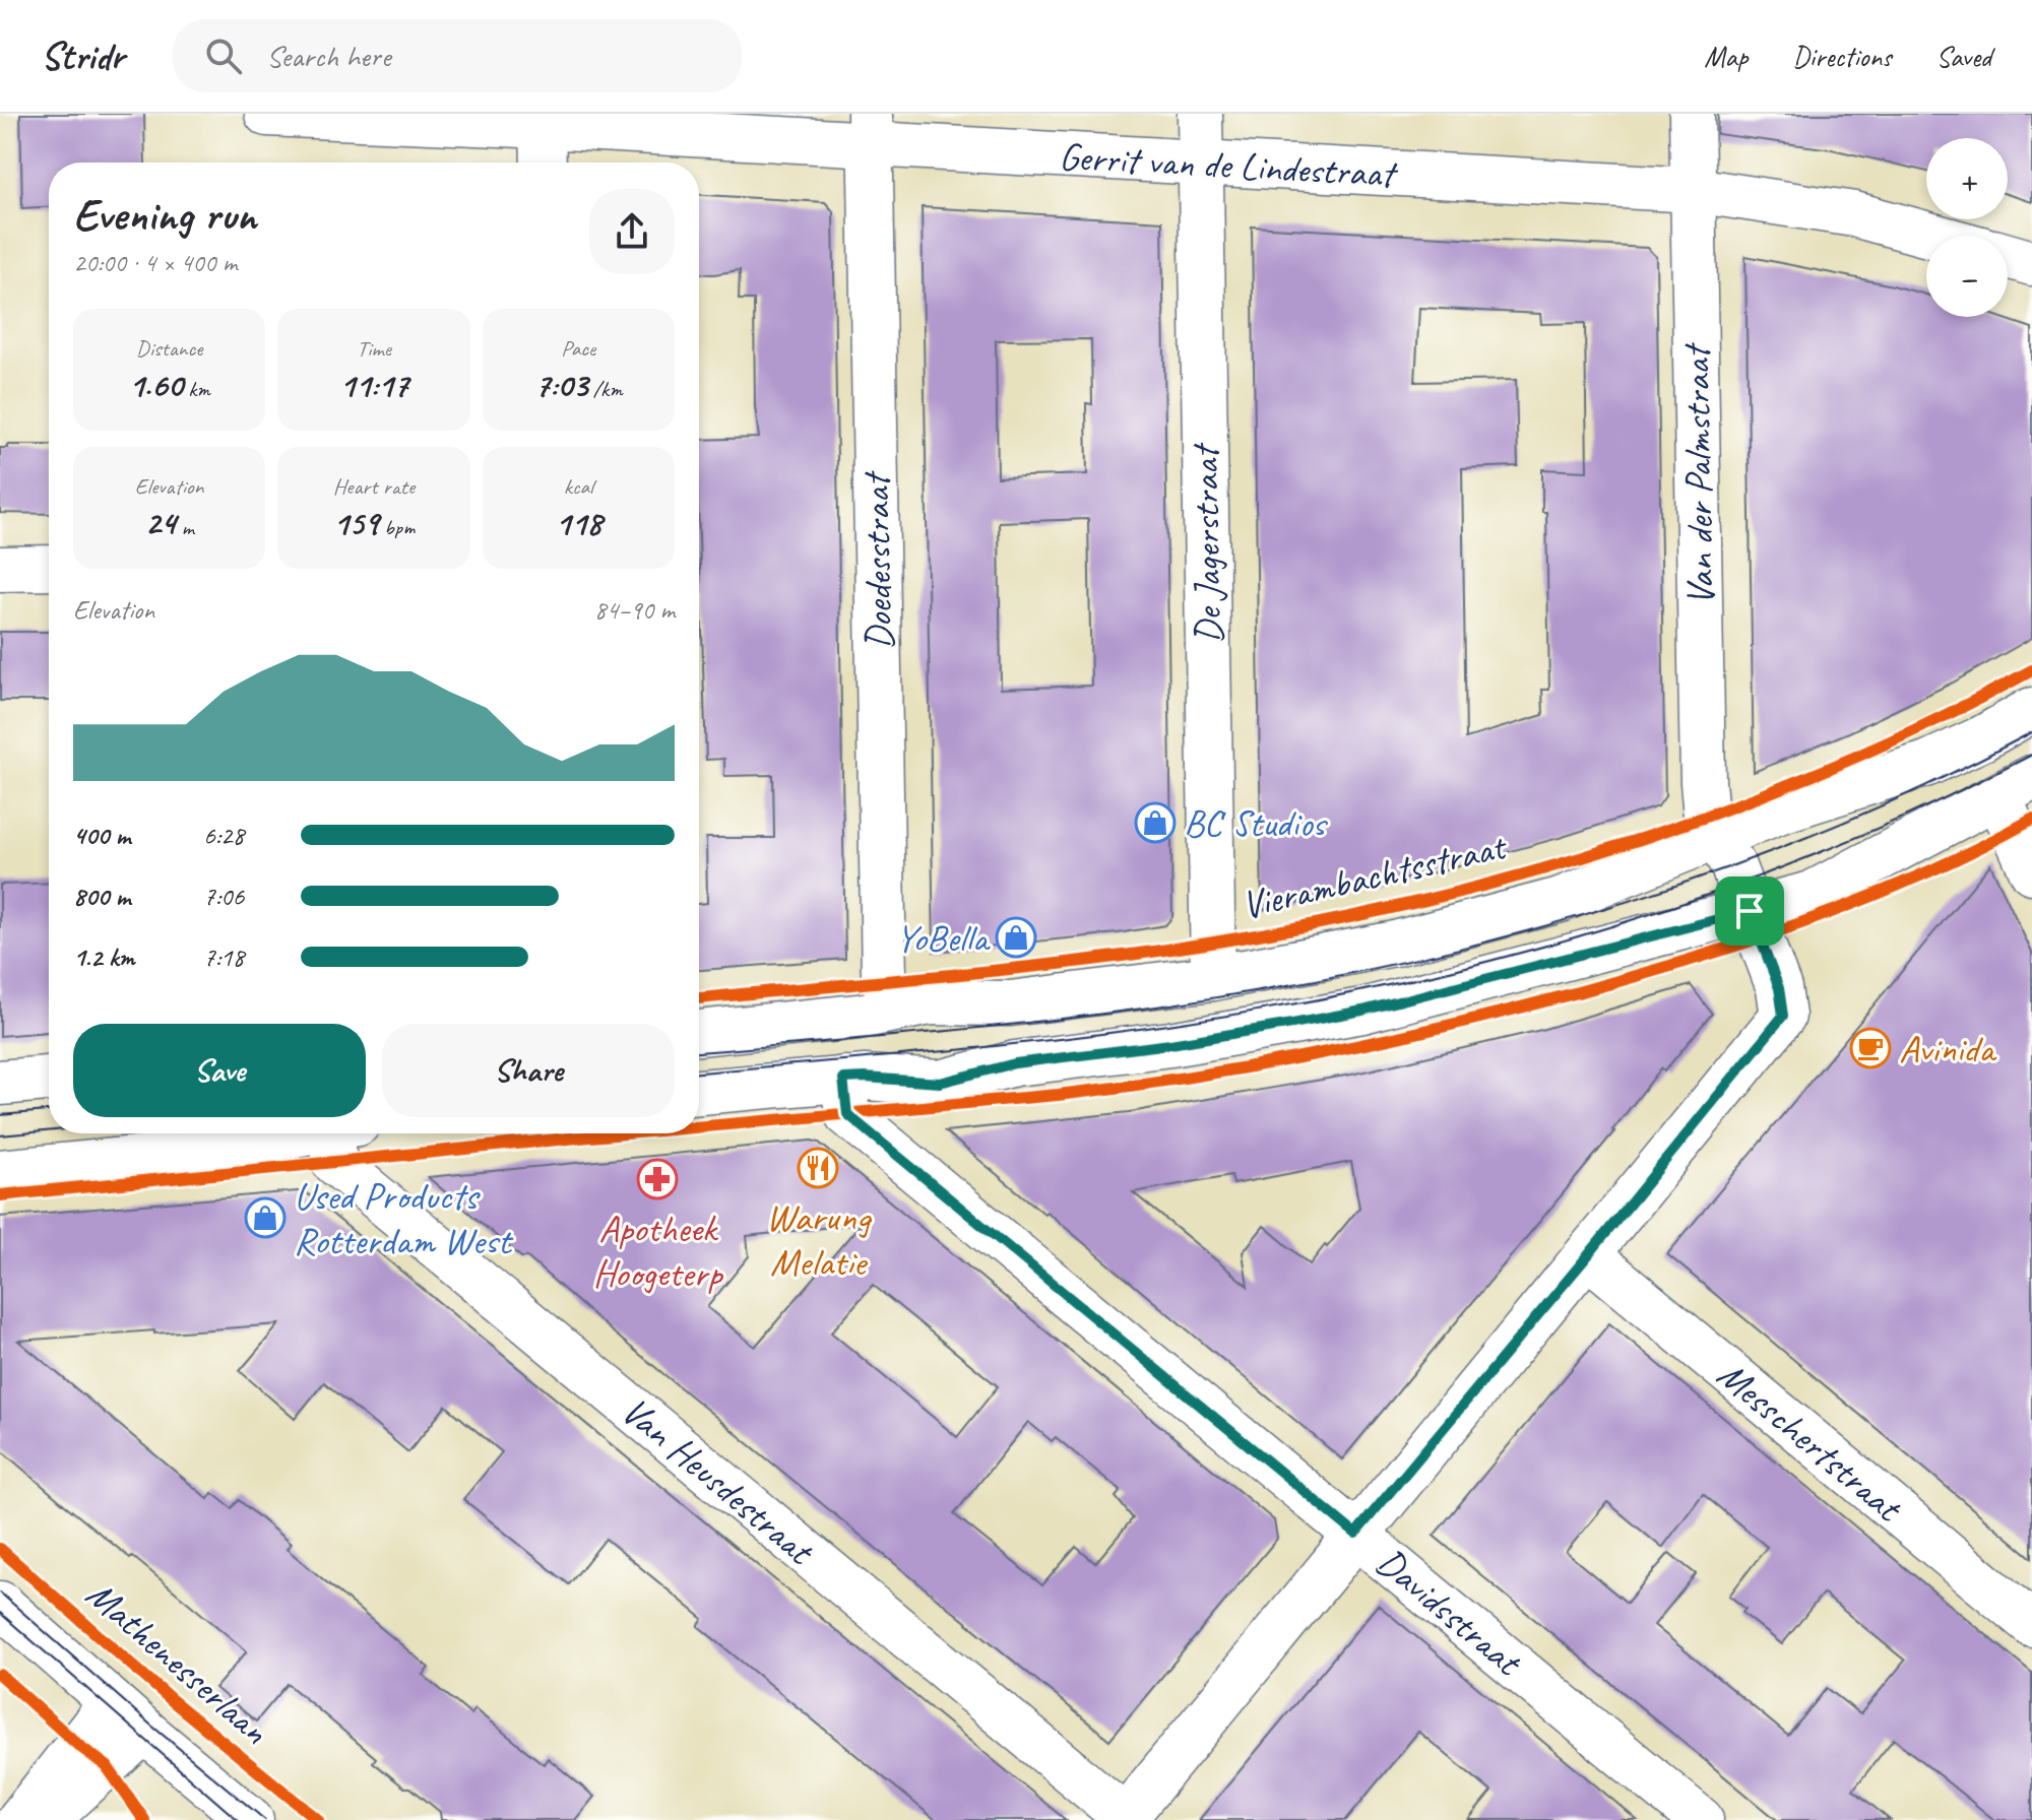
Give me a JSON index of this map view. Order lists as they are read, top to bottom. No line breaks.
{"streets":{"street":["Gerrit van de Lindestraat","Van der Palmstraat","De Jagerstraat","Doedesstraat","Vierambachtsstraat","Messchertstraat","Van Heusdestraat","Davidsstraat","Mathenesserlaan"]},"crossings":[["Gerrit van de Lindestraat","Van der Palmstraat"],["Gerrit van de Lindestraat","De Jagerstraat"],["Gerrit van de Lindestraat","Doedesstraat"],["Van der Palmstraat","Vierambachtsstraat"],["Van der Palmstraat","Messchertstraat"],["De Jagerstraat","Vierambachtsstraat"],["Doedesstraat","Vierambachtsstraat"]],"places":{"shop":["BC Studios","YoBella","Used Products Rotterdam West"],"cafe":["Avinida"],"restaurant":["Warung Melatie"],"pharmacy":["Apotheek Hoogeterp"]},"page":{"header":"Stridr","search":"Search here","nav":["Map","Directions","Saved"],"map_buttons":["+","−"],"heading":["Evening run","20:00 · 4 × 400 m"],"stats":[["Distance","1.60 km"],["Time","11:17"],["Pace","7:03 /km"],["Elevation","24 m"],["Heart rate","159 bpm"],["kcal","118"]],"chart":["Elevation","84–90 m"],"list":[{"name":"400 m","note":"6:28"},{"name":"800 m","note":"7:06"},{"name":"1.2 km","note":"7:18"}],"buttons":["Save","Share"]}}
